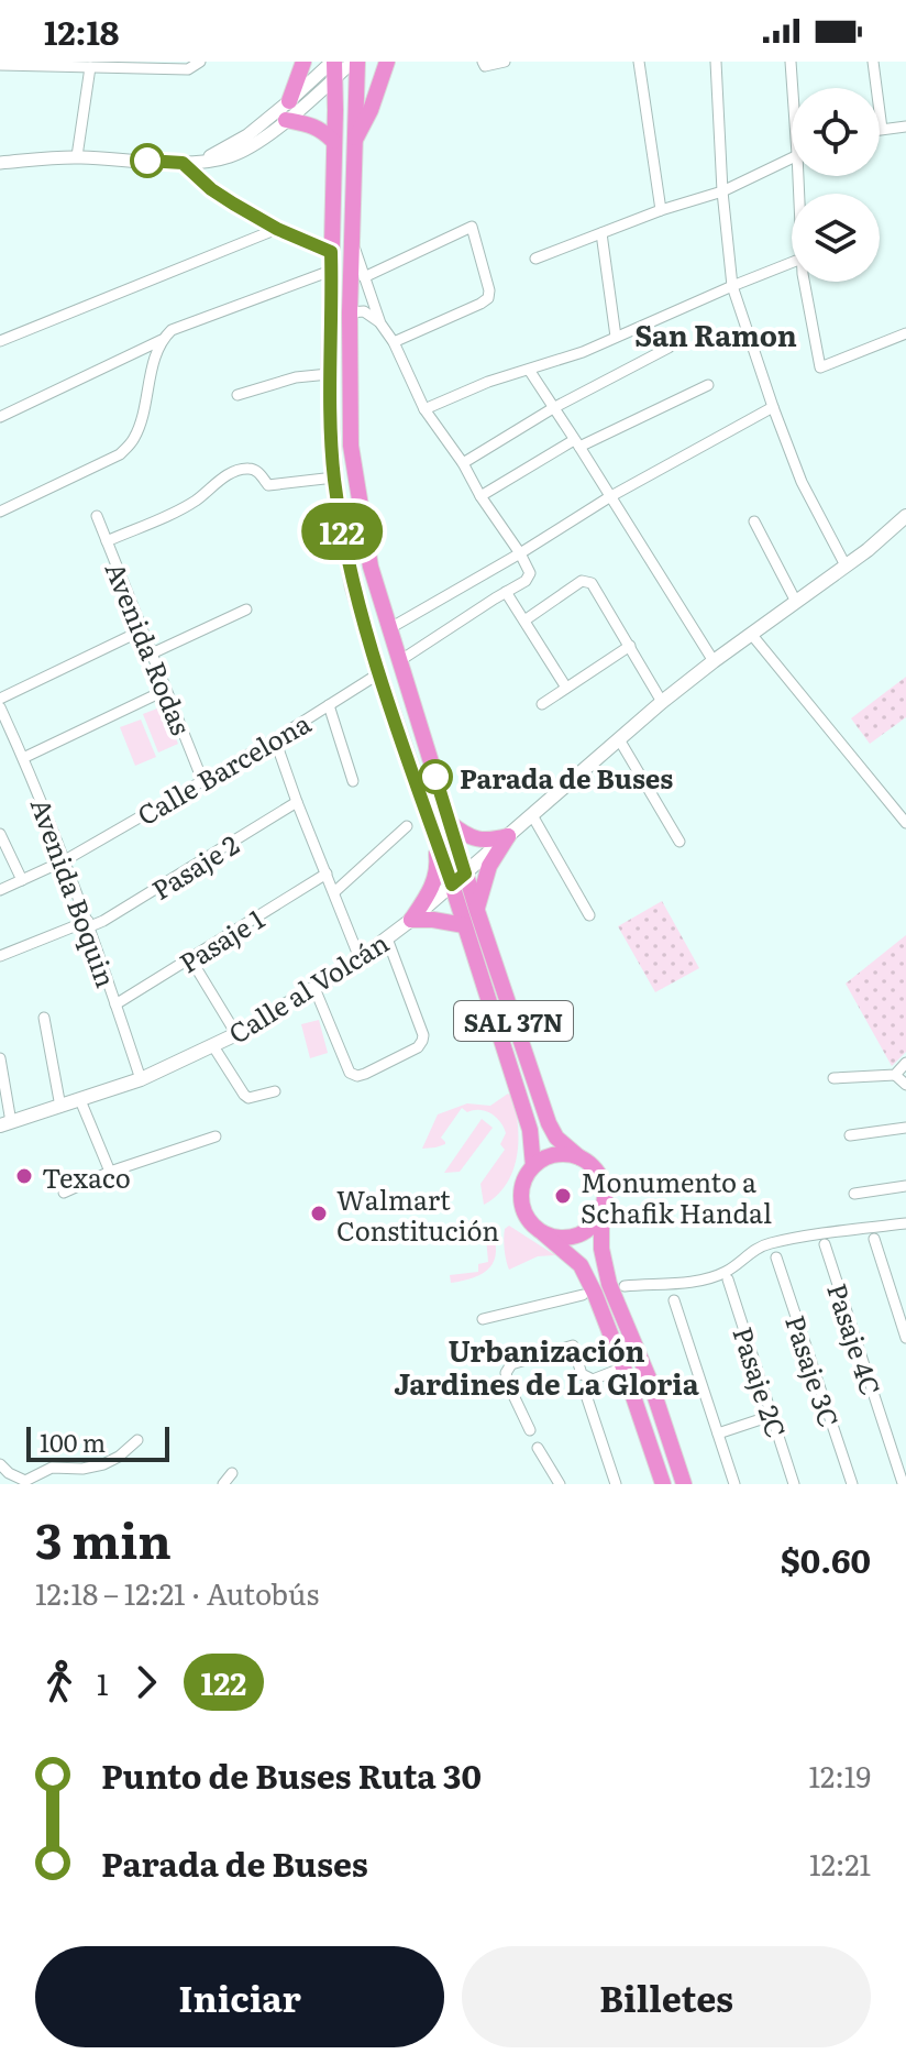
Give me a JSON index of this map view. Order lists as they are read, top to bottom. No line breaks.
{"streets":{"highway":["SAL 37N"],"main road":["Calle al Volcán"],"street":["Avenida Rodas","Calle Barcelona","Pasaje 2","Avenida Boquin","Pasaje 1","Pasaje 4C","Pasaje 3C","Pasaje 2C"]},"crossings":[["Avenida Rodas","Calle Barcelona"],["Calle Barcelona","Avenida Boquin"],["Calle Barcelona","SAL 37N"],["Pasaje 2","Avenida Boquin"],["Avenida Boquin","Pasaje 1"],["Avenida Boquin","Calle al Volcán"],["Calle al Volcán","SAL 37N"]],"districts":["San Ramon","Urbanización Jardines de La Gloria"],"places":["Parada de Buses","Texaco","Monumento a Schafik Handal","Walmart Constitución"],"lines":["bus line 122"],"scale_bar":"100 m","page":{"status":"12:18","on_map":"122","scale":"100 m","heading":["3 min","12:18 – 12:21 · Autobús","$0.60"],"legs":["1","122"],"list":[{"name":"Punto de Buses Ruta 30","value":"12:19"},{"name":"Parada de Buses","value":"12:21"}],"buttons":["Iniciar","Billetes"]}}
